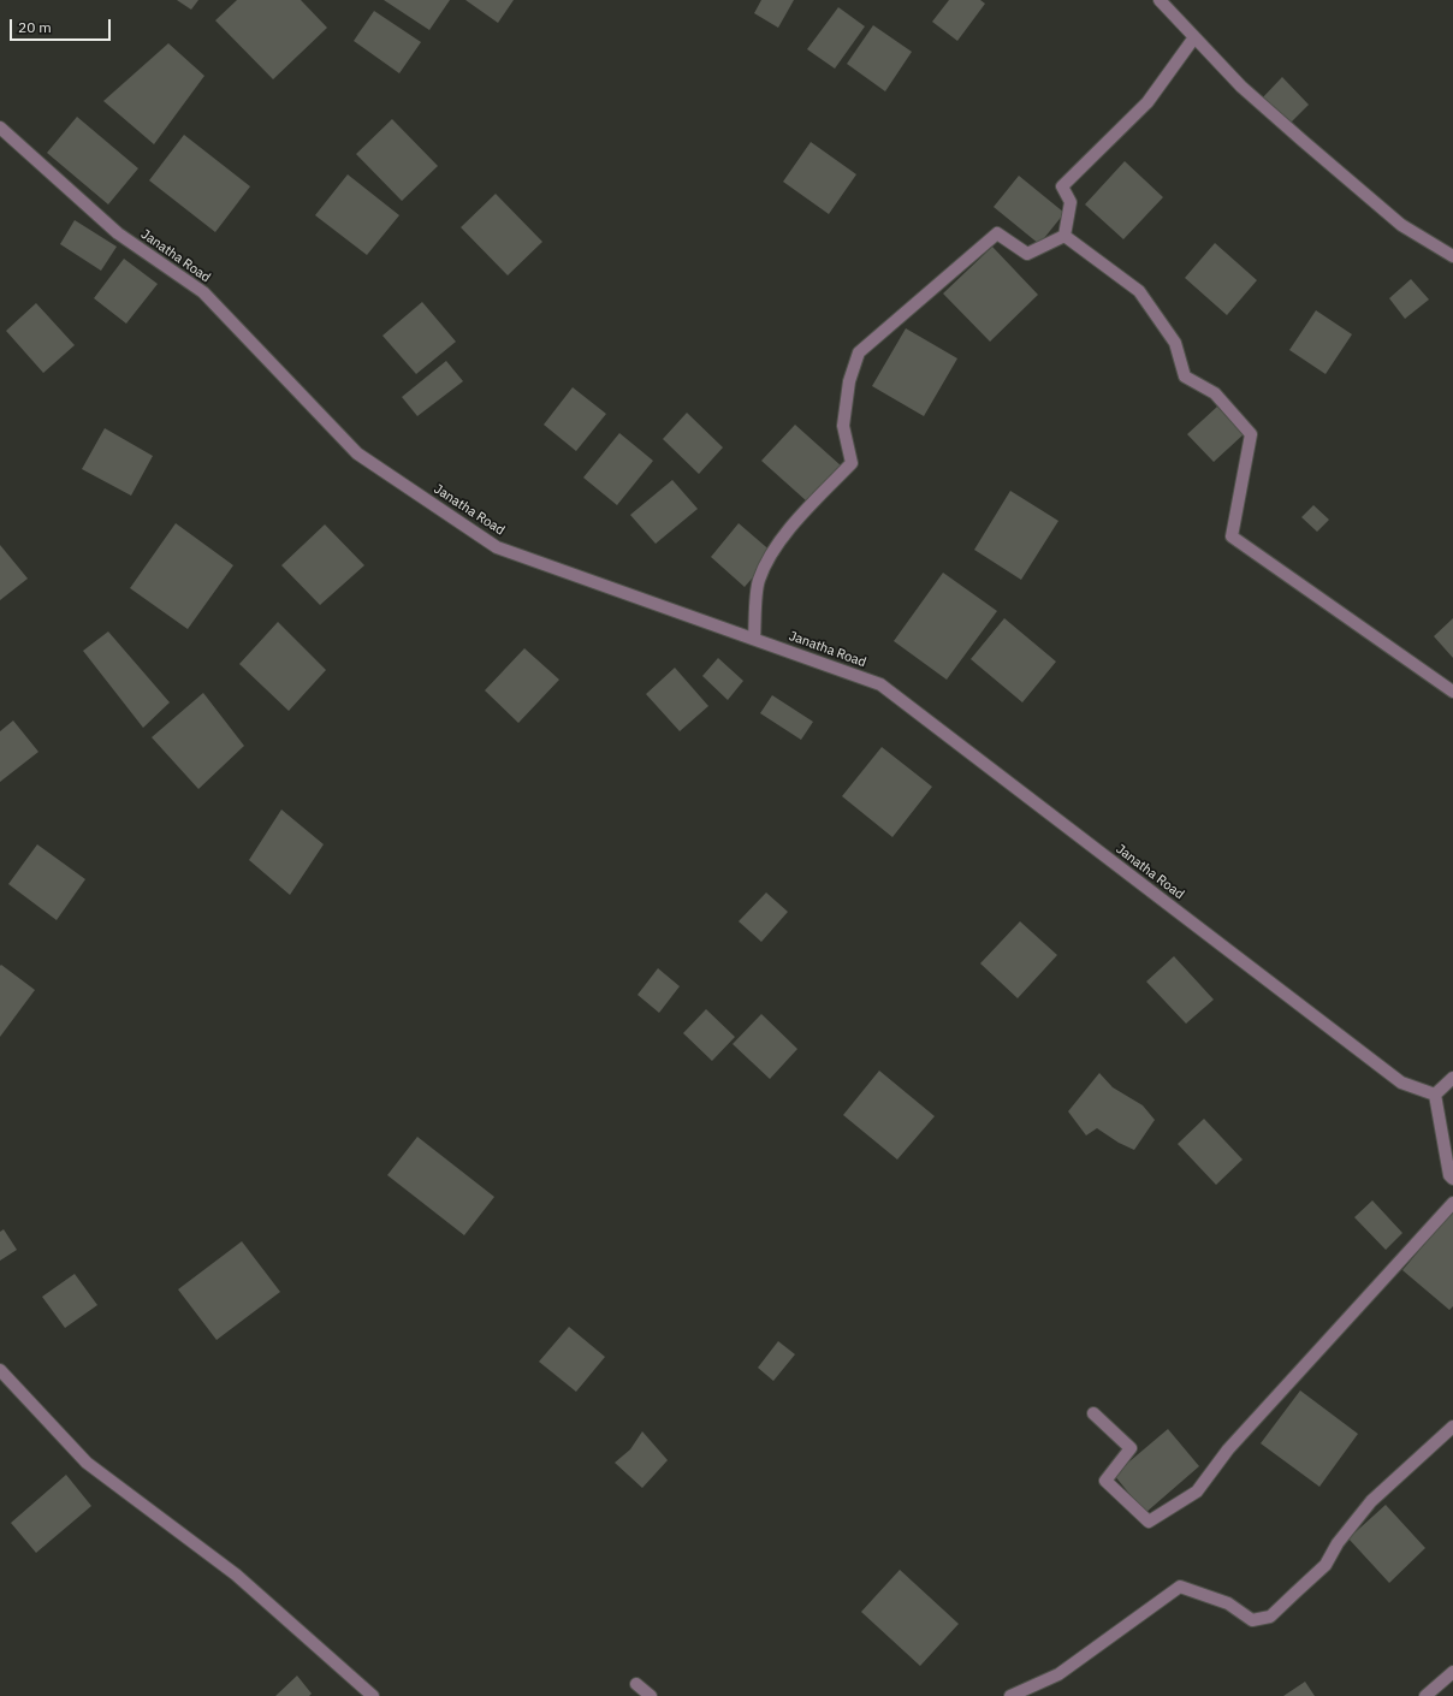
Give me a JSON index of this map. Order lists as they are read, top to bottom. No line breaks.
{"streets":{"street":["Janatha Road"]},"scale_bar":"20 m"}
